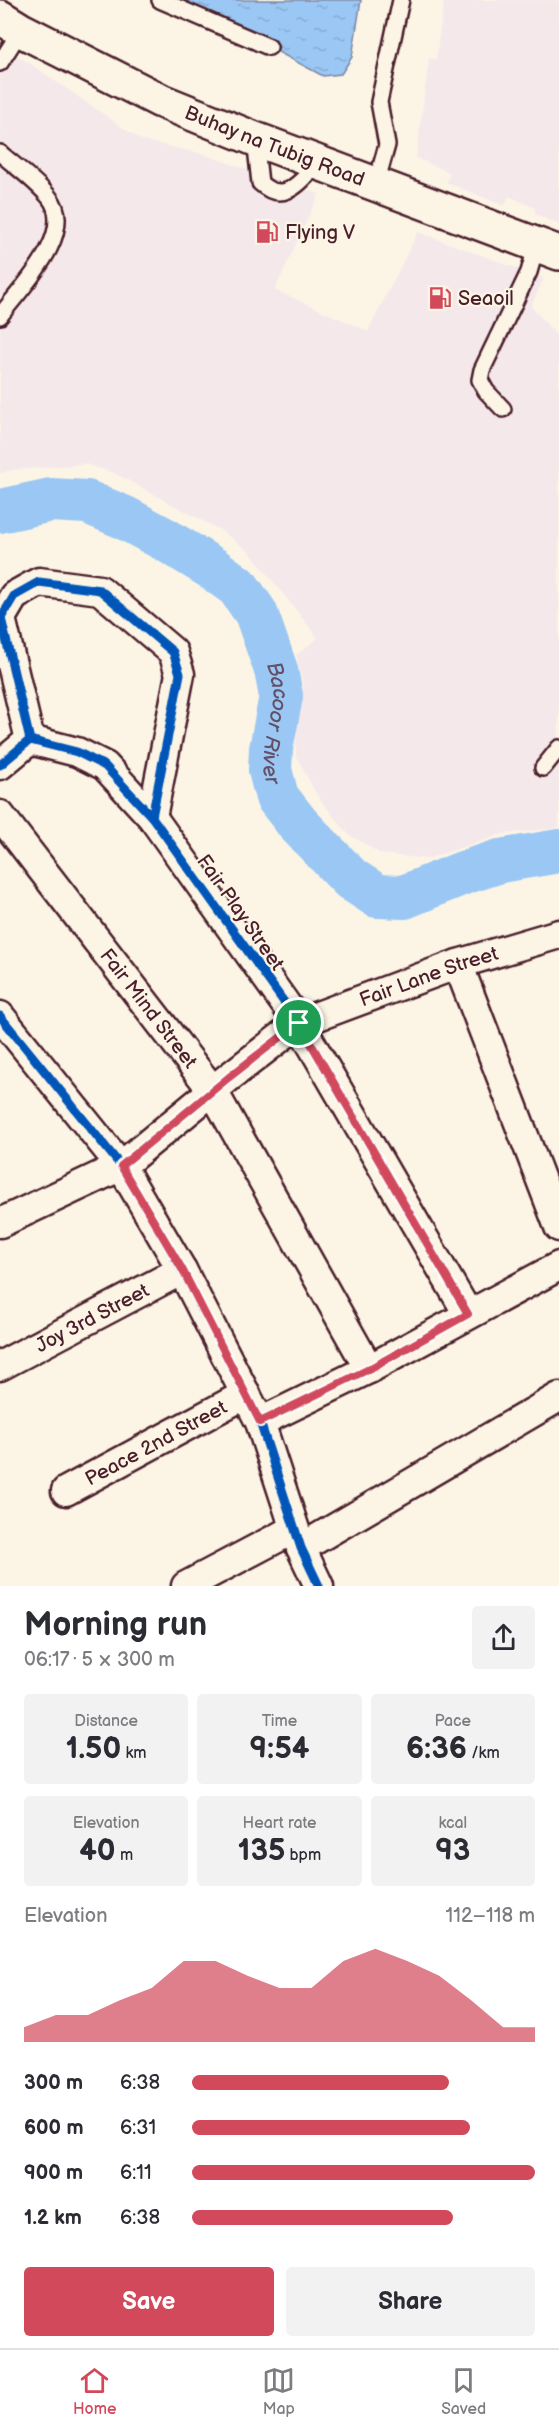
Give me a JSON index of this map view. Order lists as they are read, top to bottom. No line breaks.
{"streets":{"main road":["Buhay na Tubig Road"],"street":["Fair Play Street","Fair Lane Street","Fair Mind Street","Joy 3rd Street","Peace 2nd Street"]},"crossings":[["Fair Play Street","Fair Lane Street"],["Fair Lane Street","Fair Mind Street"]],"water":["Bacoor River"],"places":{"fuel station":["Flying V","Seaoil"]},"page":{"heading":["Morning run","06:17 · 5 × 300 m"],"stats":[["Distance","1.50 km"],["Time","9:54"],["Pace","6:36 /km"],["Elevation","40 m"],["Heart rate","135 bpm"],["kcal","93"]],"chart":["Elevation","112–118 m"],"list":[{"name":"300 m","note":"6:38"},{"name":"600 m","note":"6:31"},{"name":"900 m","note":"6:11"},{"name":"1.2 km","note":"6:38"}],"buttons":["Save","Share"],"tabs":["Home","Map","Saved"]}}
